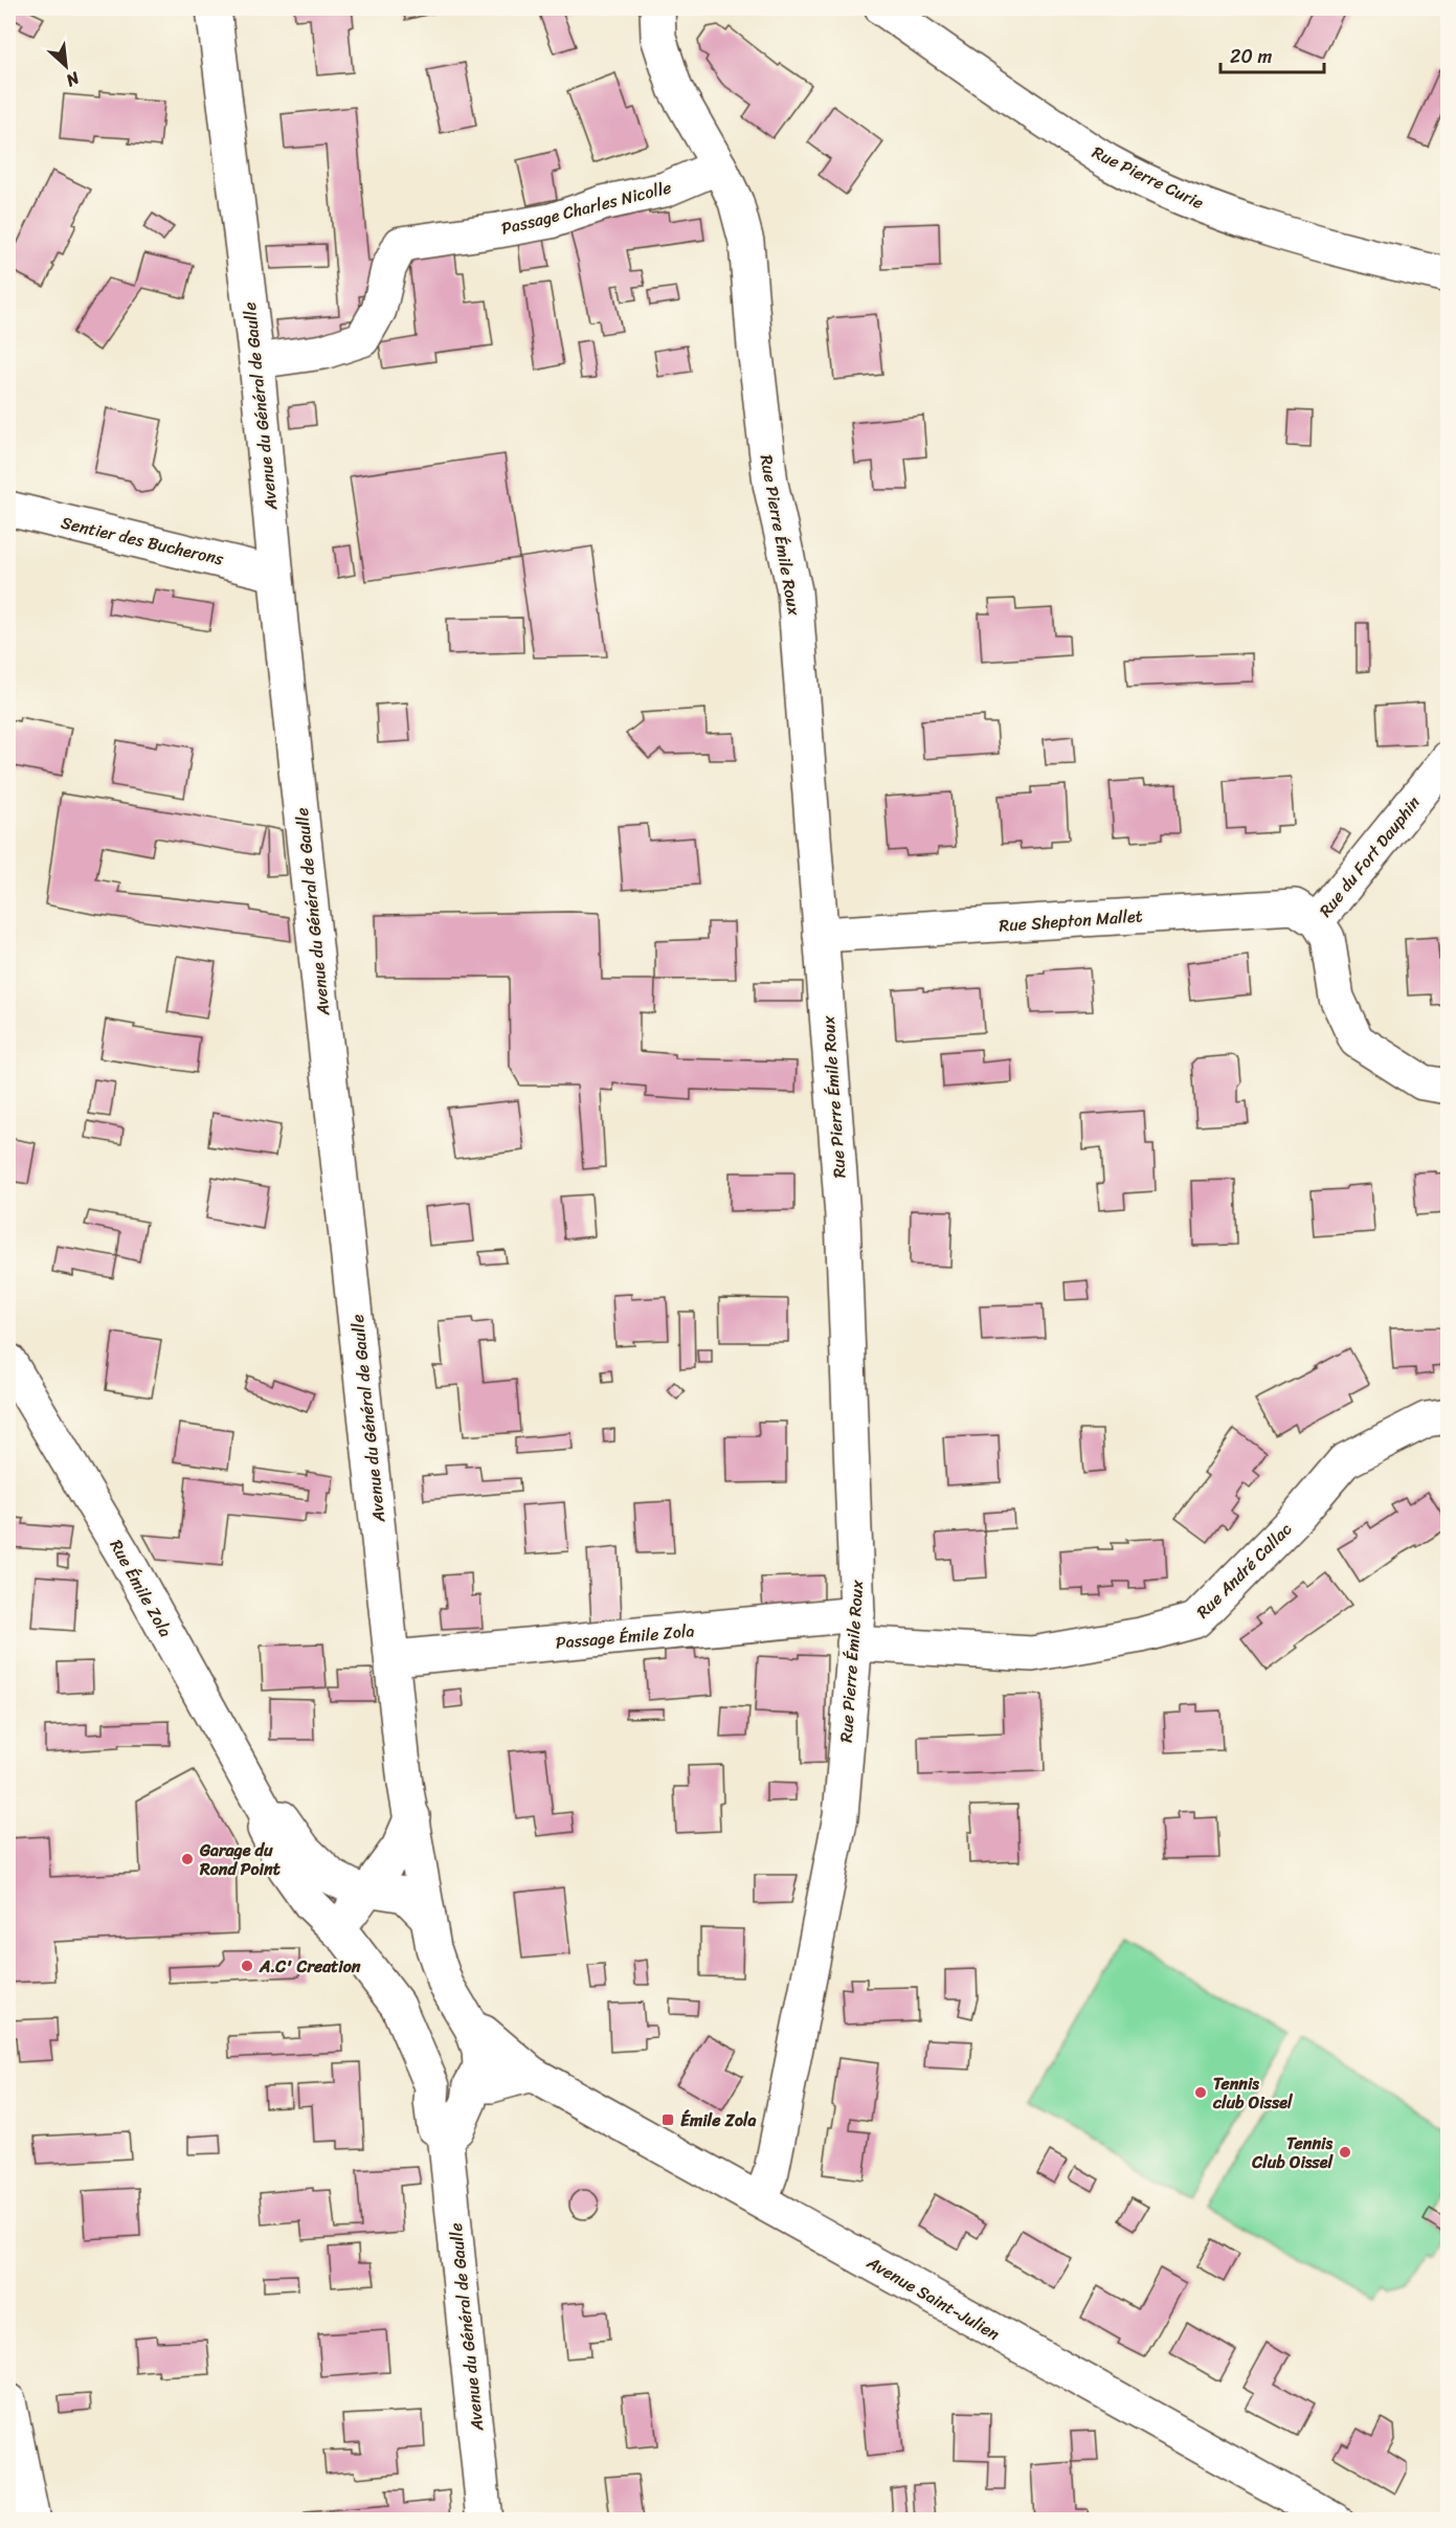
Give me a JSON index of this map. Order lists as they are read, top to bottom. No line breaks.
{"streets":{"street":["Rue Pierre Curie","Passage Charles Nicolle","Avenue du Général de Gaulle","Rue Pierre Émile Roux","Sentier des Bucherons","Rue du Fort Dauphin","Rue Shepton Mallet","Rue André Callac","Rue Émile Zola","Passage Émile Zola","Avenue Saint-Julien"]},"crossings":[["Passage Charles Nicolle","Avenue du Général de Gaulle"],["Passage Charles Nicolle","Rue Pierre Émile Roux"],["Avenue du Général de Gaulle","Sentier des Bucherons"],["Avenue du Général de Gaulle","Rue Émile Zola"],["Avenue du Général de Gaulle","Passage Émile Zola"],["Avenue du Général de Gaulle","Avenue Saint-Julien"],["Rue Pierre Émile Roux","Rue Shepton Mallet"],["Rue Pierre Émile Roux","Rue André Callac"],["Rue Pierre Émile Roux","Passage Émile Zola"],["Rue Pierre Émile Roux","Avenue Saint-Julien"],["Rue du Fort Dauphin","Rue Shepton Mallet"],["Rue André Callac","Passage Émile Zola"]],"places":{"other":["Garage du Rond Point","A.C' Creation","Tennis club Oissel","Tennis Club Oissel"],"transit":["Émile Zola"]},"scale_bar":"20 m","north":"bottom right"}
